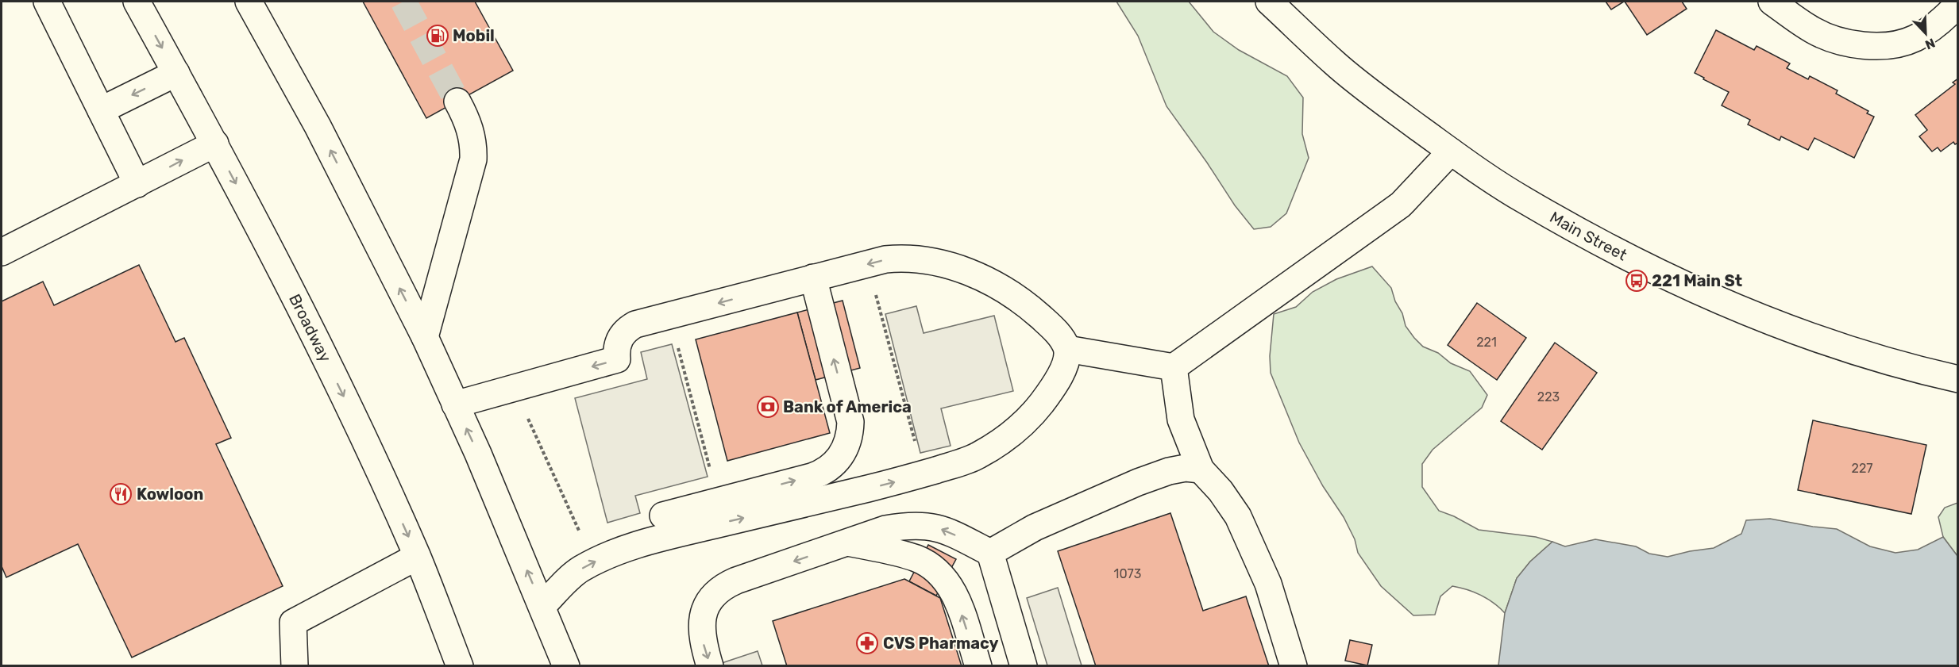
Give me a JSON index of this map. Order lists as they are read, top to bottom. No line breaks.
{"streets":{"main road":["Main Street","Broadway"]},"places":{"fuel station":["Mobil"],"bus stop":["221 Main St"],"bank":["Bank of America"],"restaurant":["Kowloon"],"pharmacy":["CVS Pharmacy"]},"house_numbers":["221","223","227","1073"],"north":"bottom right"}
